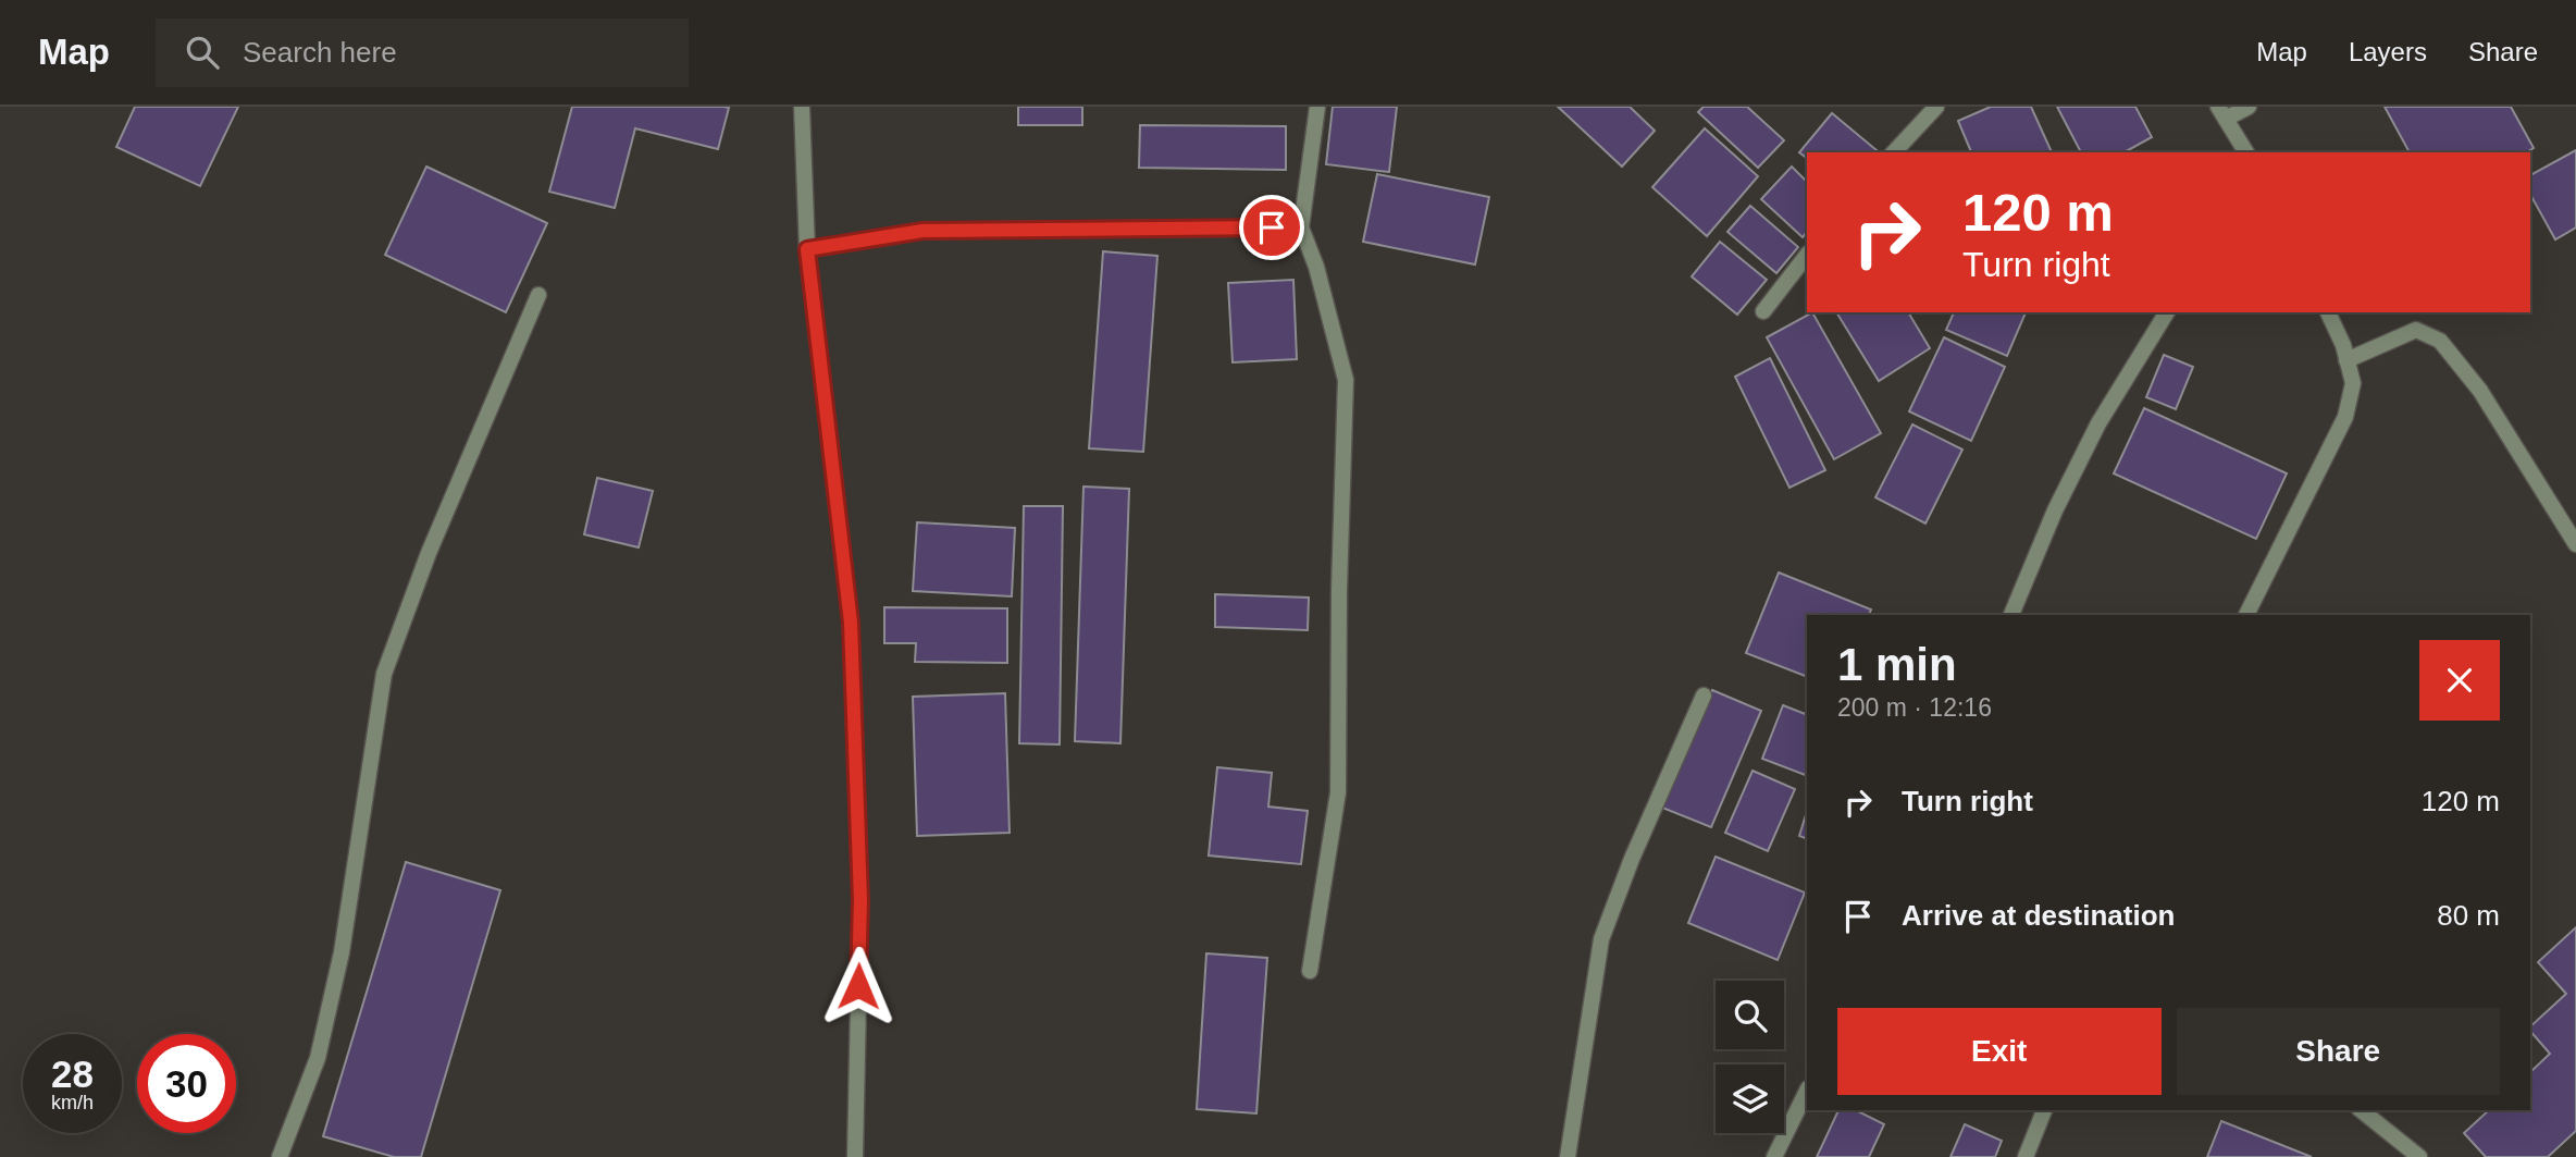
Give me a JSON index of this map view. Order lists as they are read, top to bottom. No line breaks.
{"page":{"header":"Map","search":"Search here","nav":["Map","Layers","Share"],"turn":["120 m","Turn right"],"heading":["1 min","200 m · 12:16"],"list":[{"name":"Turn right","value":"120 m"},{"name":"Arrive at destination","value":"80 m"}],"buttons":["Exit","Share"],"speed":"28 km/h","limit":"30"}}
